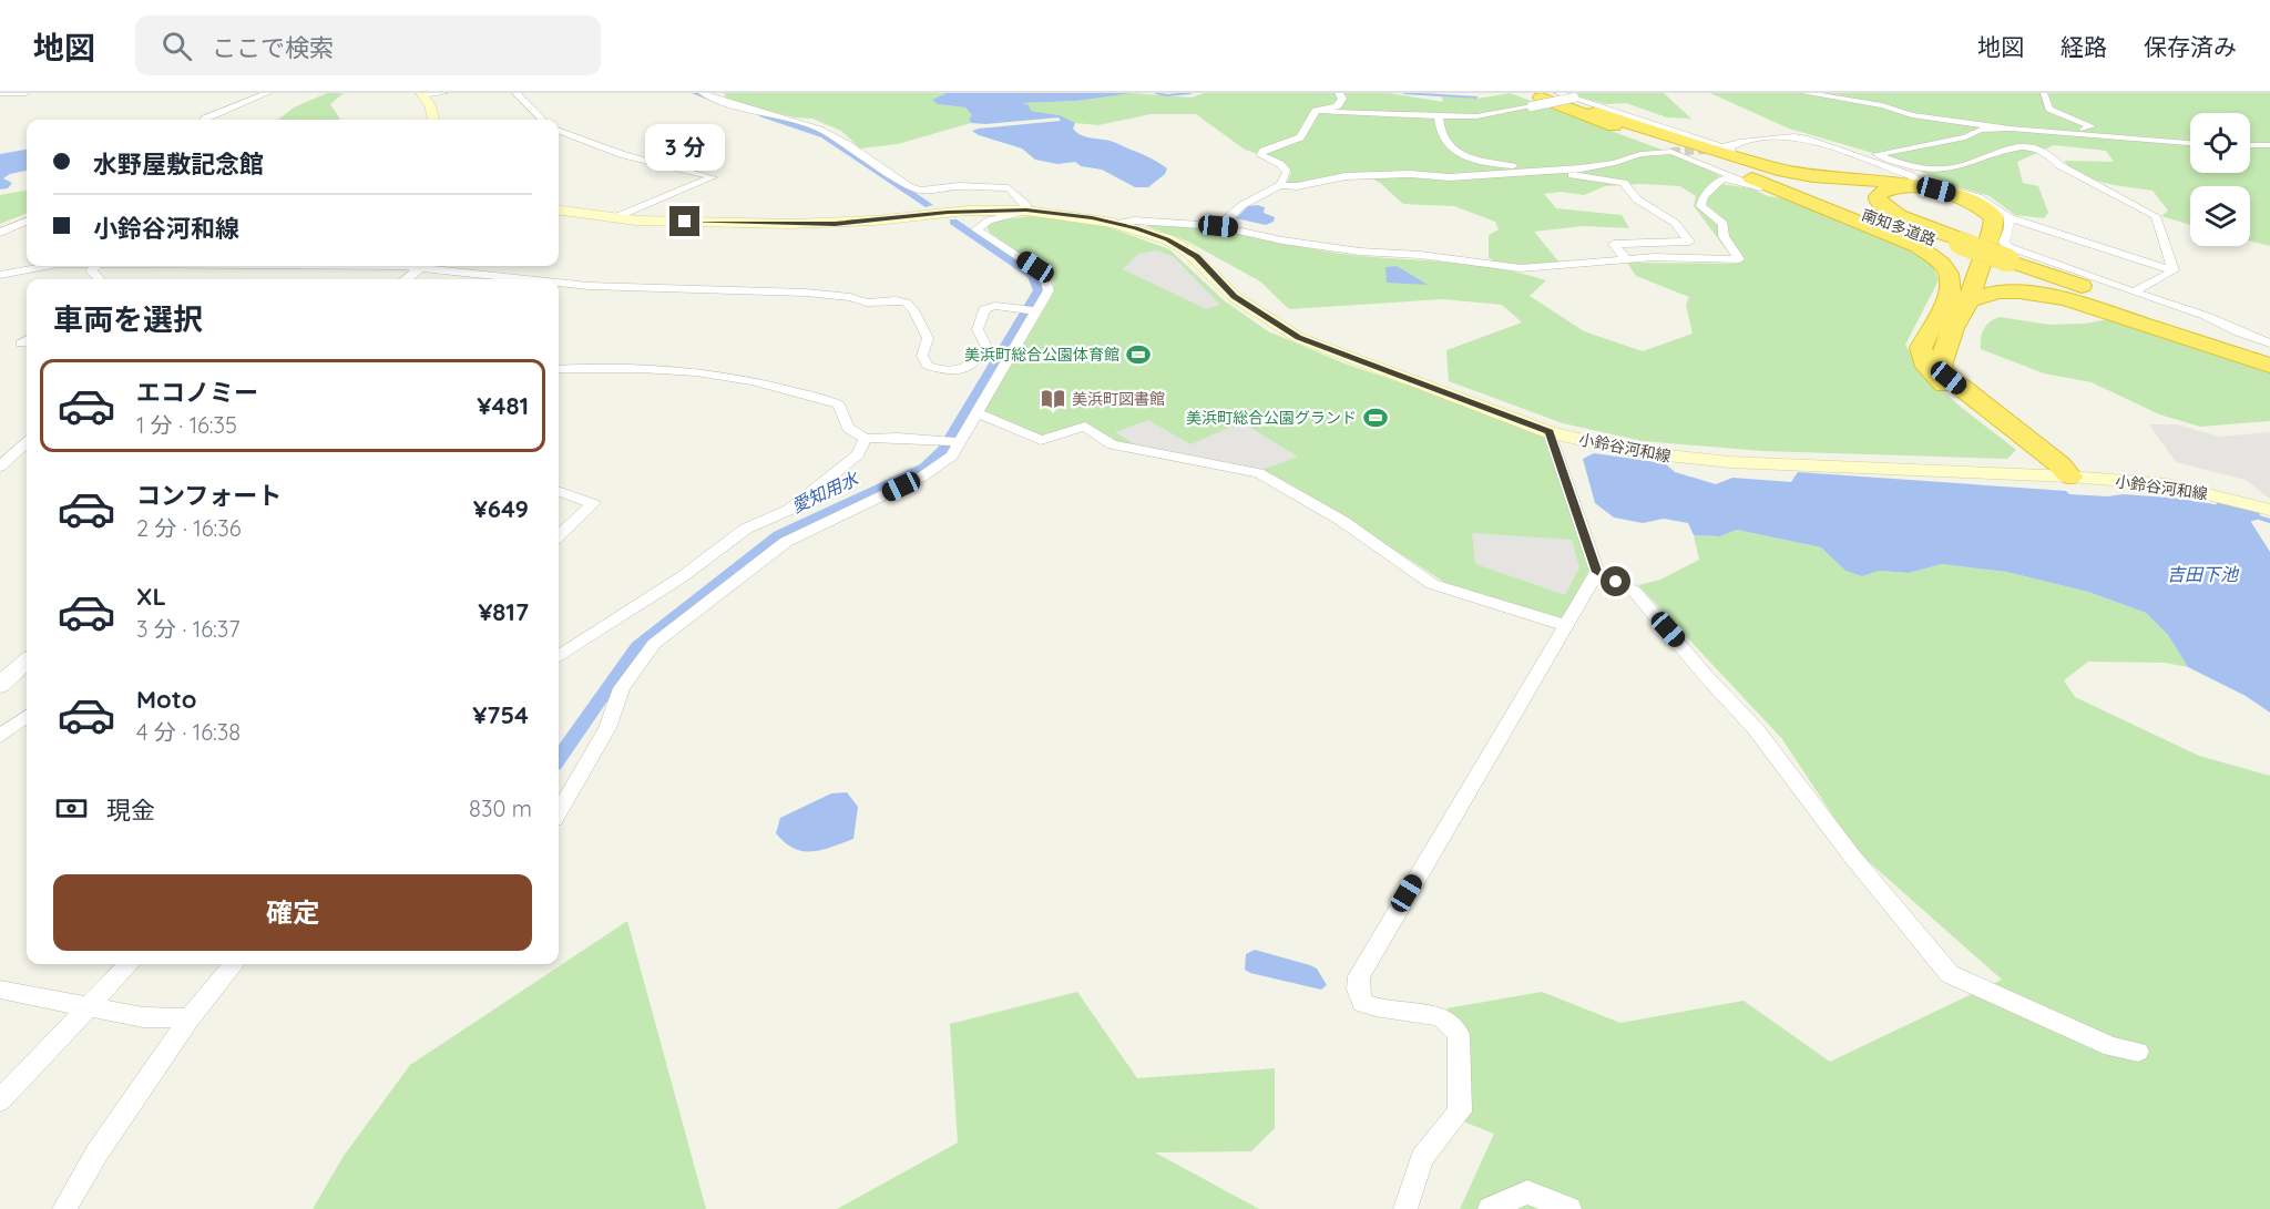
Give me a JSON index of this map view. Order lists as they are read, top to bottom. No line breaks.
{"streets":{"highway":["南知多道路"],"main road":["小鈴谷河和線"]},"water":["愛知用水","吉田下池"],"places":{"sports":["美浜町総合公園体育館","美浜町総合公園グランド"],"library":["美浜町図書館"]},"page":{"header":"地図","search":"ここで検索","nav":["地図","経路","保存済み"],"banner":["水野屋敷記念館","小鈴谷河和線"],"bubble":"3 分","heading":"車両を選択","list":[{"name":"エコノミー","note":"1 分 · 16:35","value":"¥481"},{"name":"コンフォート","note":"2 分 · 16:36","value":"¥649"},{"name":"XL","note":"3 分 · 16:37","value":"¥817"},{"name":"Moto","note":"4 分 · 16:38","value":"¥754"}],"pay":["現金","830 m"],"buttons":"確定"}}
